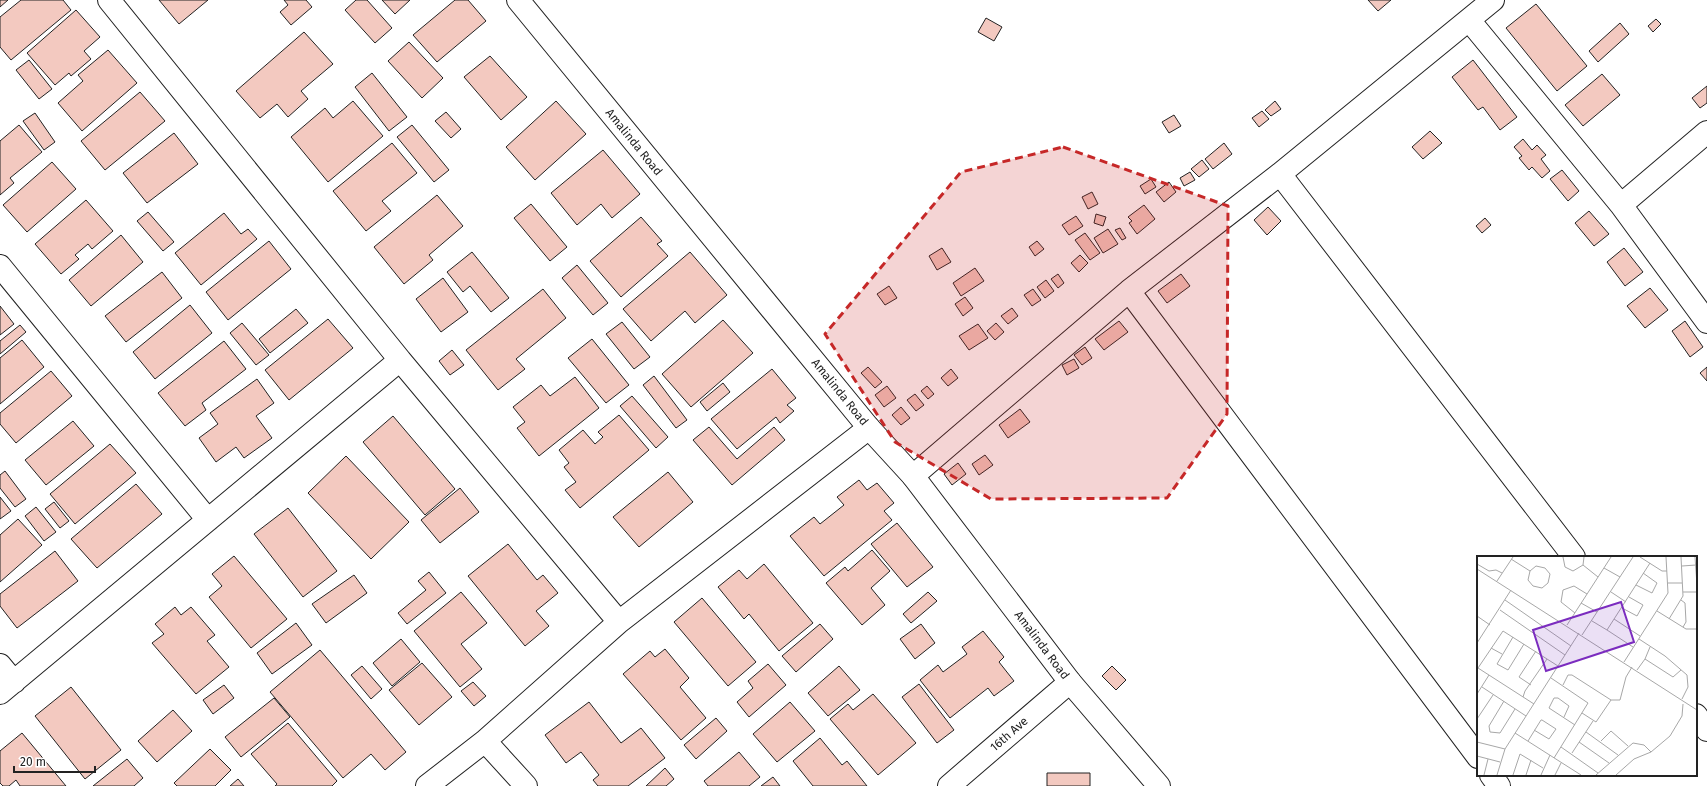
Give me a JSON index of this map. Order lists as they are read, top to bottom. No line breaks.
{"streets":{"street":["Amalinda Road","16th Ave"]},"crossings":[["Amalinda Road","16th Ave"]],"scale_bar":"20 m"}
